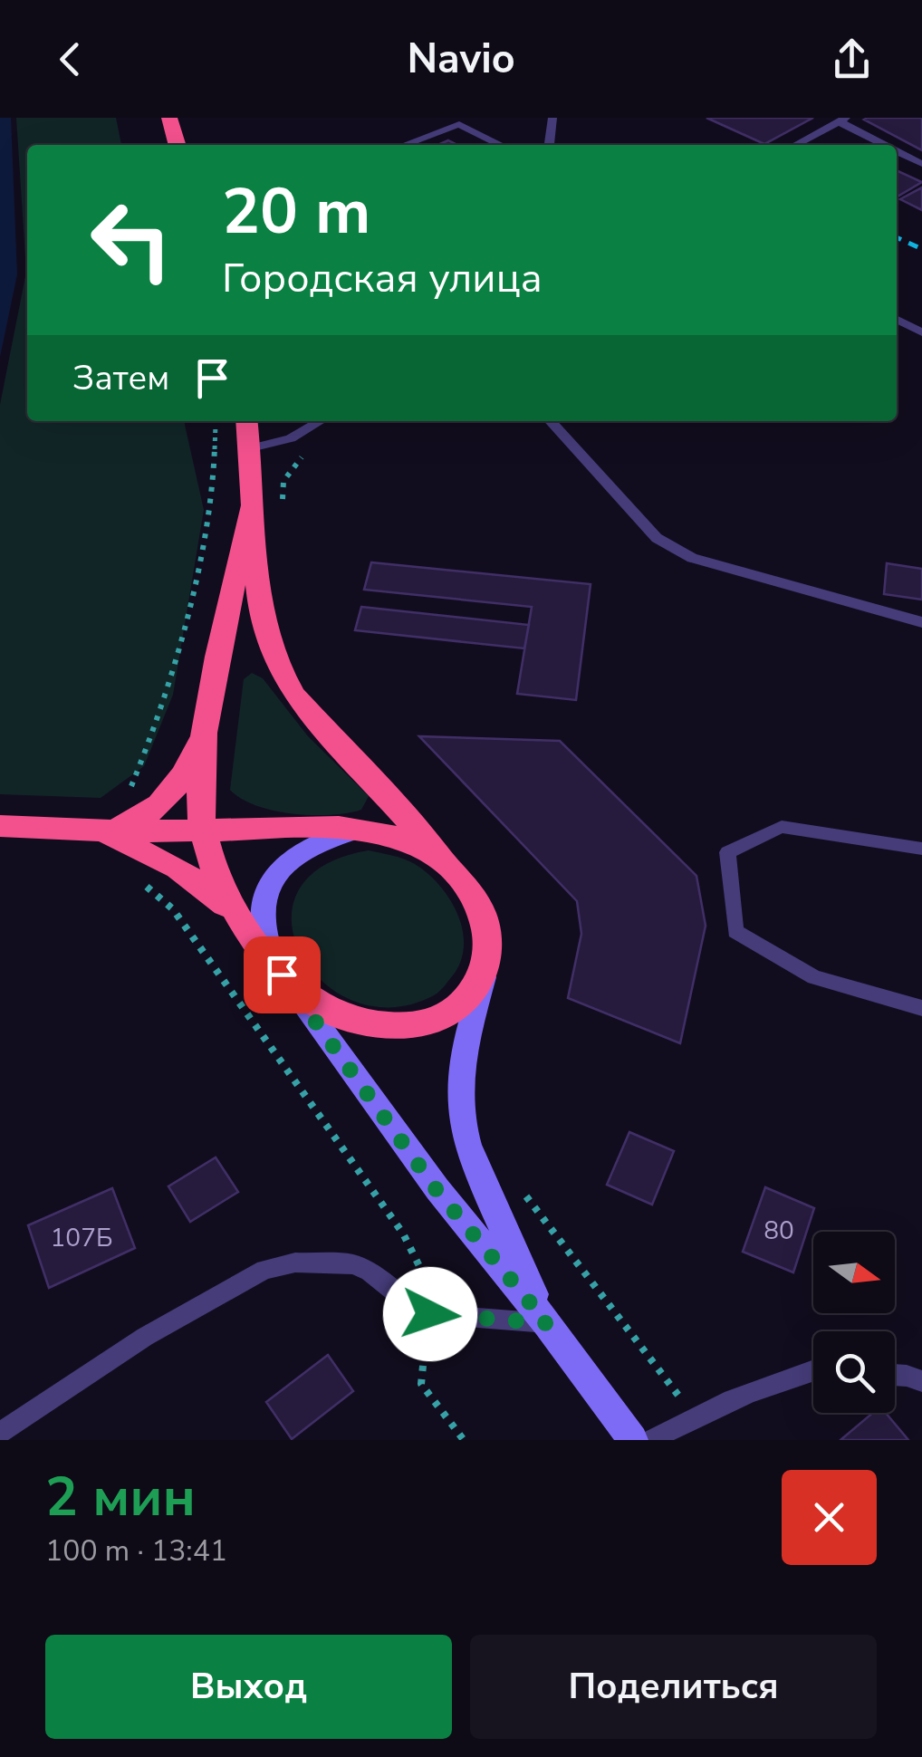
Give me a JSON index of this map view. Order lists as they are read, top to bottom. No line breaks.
{"house_numbers":["80","107Б"],"north":"right","page":{"header":"Navio","turn":["20 m","Городская улица"],"then":"Затем","heading":["2 мин","100 m · 13:41"],"buttons":["Выход","Поделиться"]}}
